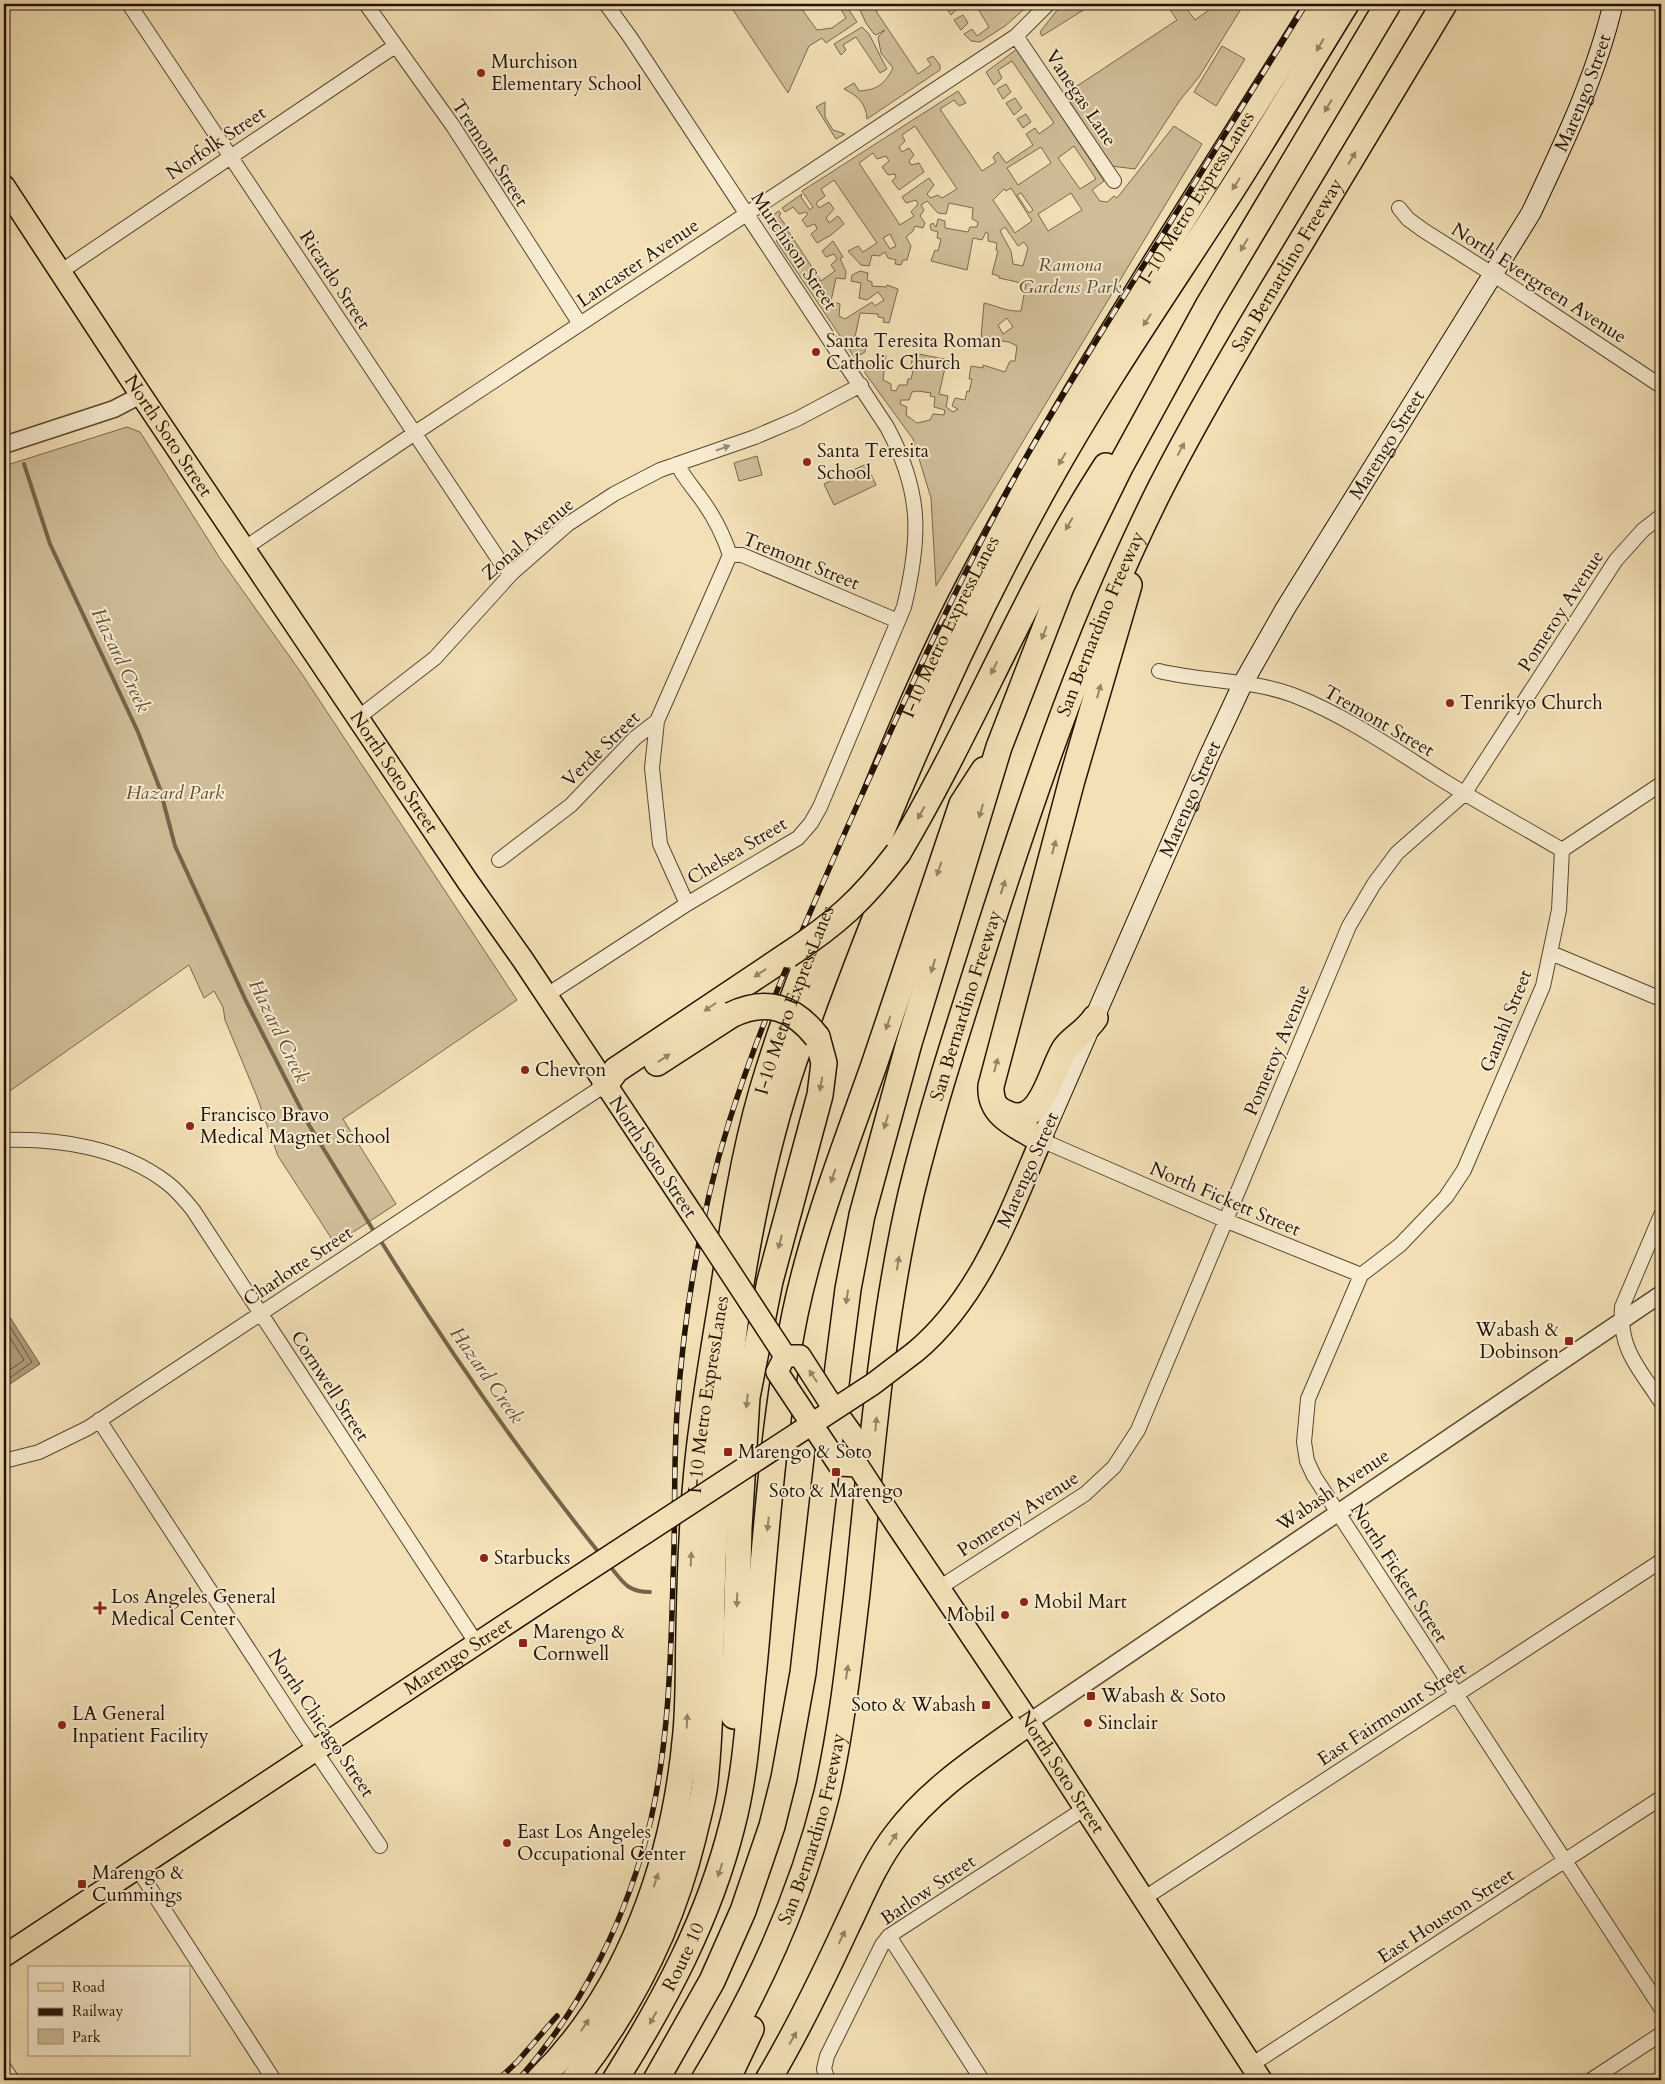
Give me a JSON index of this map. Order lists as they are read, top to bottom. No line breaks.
{"streets":{"highway":["I-10 Metro ExpressLanes","San Bernardino Freeway","Route 10"],"main road":["Marengo Street","North Soto Street"],"street":["Vanegas Lane","Norfolk Street","Tremont Street","Murchison Street","Lancaster Avenue","Ricardo Street","North Evergreen Avenue","Zonal Avenue","Pomeroy Avenue","Verde Street","Chelsea Street","Ganahl Street","North Fickett Street","Charlotte Street","Cornwell Street","Wabash Avenue","East Fairmount Street","North Chicago Street","Barlow Street","East Houston Street"]},"crossings":[["Marengo Street","Tremont Street"],["Marengo Street","North Evergreen Avenue"],["Marengo Street","North Fickett Street"],["Marengo Street","Cornwell Street"],["Marengo Street","North Chicago Street"],["Vanegas Lane","Lancaster Avenue"],["Norfolk Street","Tremont Street"],["Norfolk Street","Ricardo Street"],["Norfolk Street","North Soto Street"],["Tremont Street","Murchison Street"],["Tremont Street","Lancaster Avenue"],["Tremont Street","Zonal Avenue"],["Tremont Street","Pomeroy Avenue"],["Tremont Street","Verde Street"],["Tremont Street","Chelsea Street"],["Tremont Street","Ganahl Street"],["Murchison Street","Lancaster Avenue"],["Murchison Street","Zonal Avenue"],["Murchison Street","Chelsea Street"],["Lancaster Avenue","Ricardo Street"],["Lancaster Avenue","North Soto Street"],["Ricardo Street","Zonal Avenue"],["North Soto Street","Zonal Avenue"],["North Soto Street","Pomeroy Avenue"],["North Soto Street","Chelsea Street"],["North Soto Street","Charlotte Street"],["North Soto Street","Wabash Avenue"],["North Soto Street","East Fairmount Street"],["North Soto Street","Barlow Street"],["North Soto Street","East Houston Street"],["Pomeroy Avenue","North Fickett Street"],["Ganahl Street","North Fickett Street"],["North Fickett Street","Wabash Avenue"],["North Fickett Street","East Fairmount Street"],["North Fickett Street","East Houston Street"],["Charlotte Street","Cornwell Street"],["Charlotte Street","North Chicago Street"]],"water":["Hazard Creek"],"parks":["Ramona Gardens Park","Hazard Park"],"places":{"other":["Murchison Elementary School","Santa Teresita Roman Catholic Church","Santa Teresita School","Tenrikyo Church","Chevron","Francisco Bravo Medical Magnet School","Starbucks","Mobil Mart","Mobil","Sinclair","LA General Inpatient Facility","East Los Angeles Occupational Center"],"transit":["Wabash & Dobinson","Marengo & Soto","Soto & Marengo","Marengo & Cornwell","Wabash & Soto","Soto & Wabash","Marengo & Cummings"],"health":["Los Angeles General Medical Center"]},"legend":["Road","Railway","Park"]}
